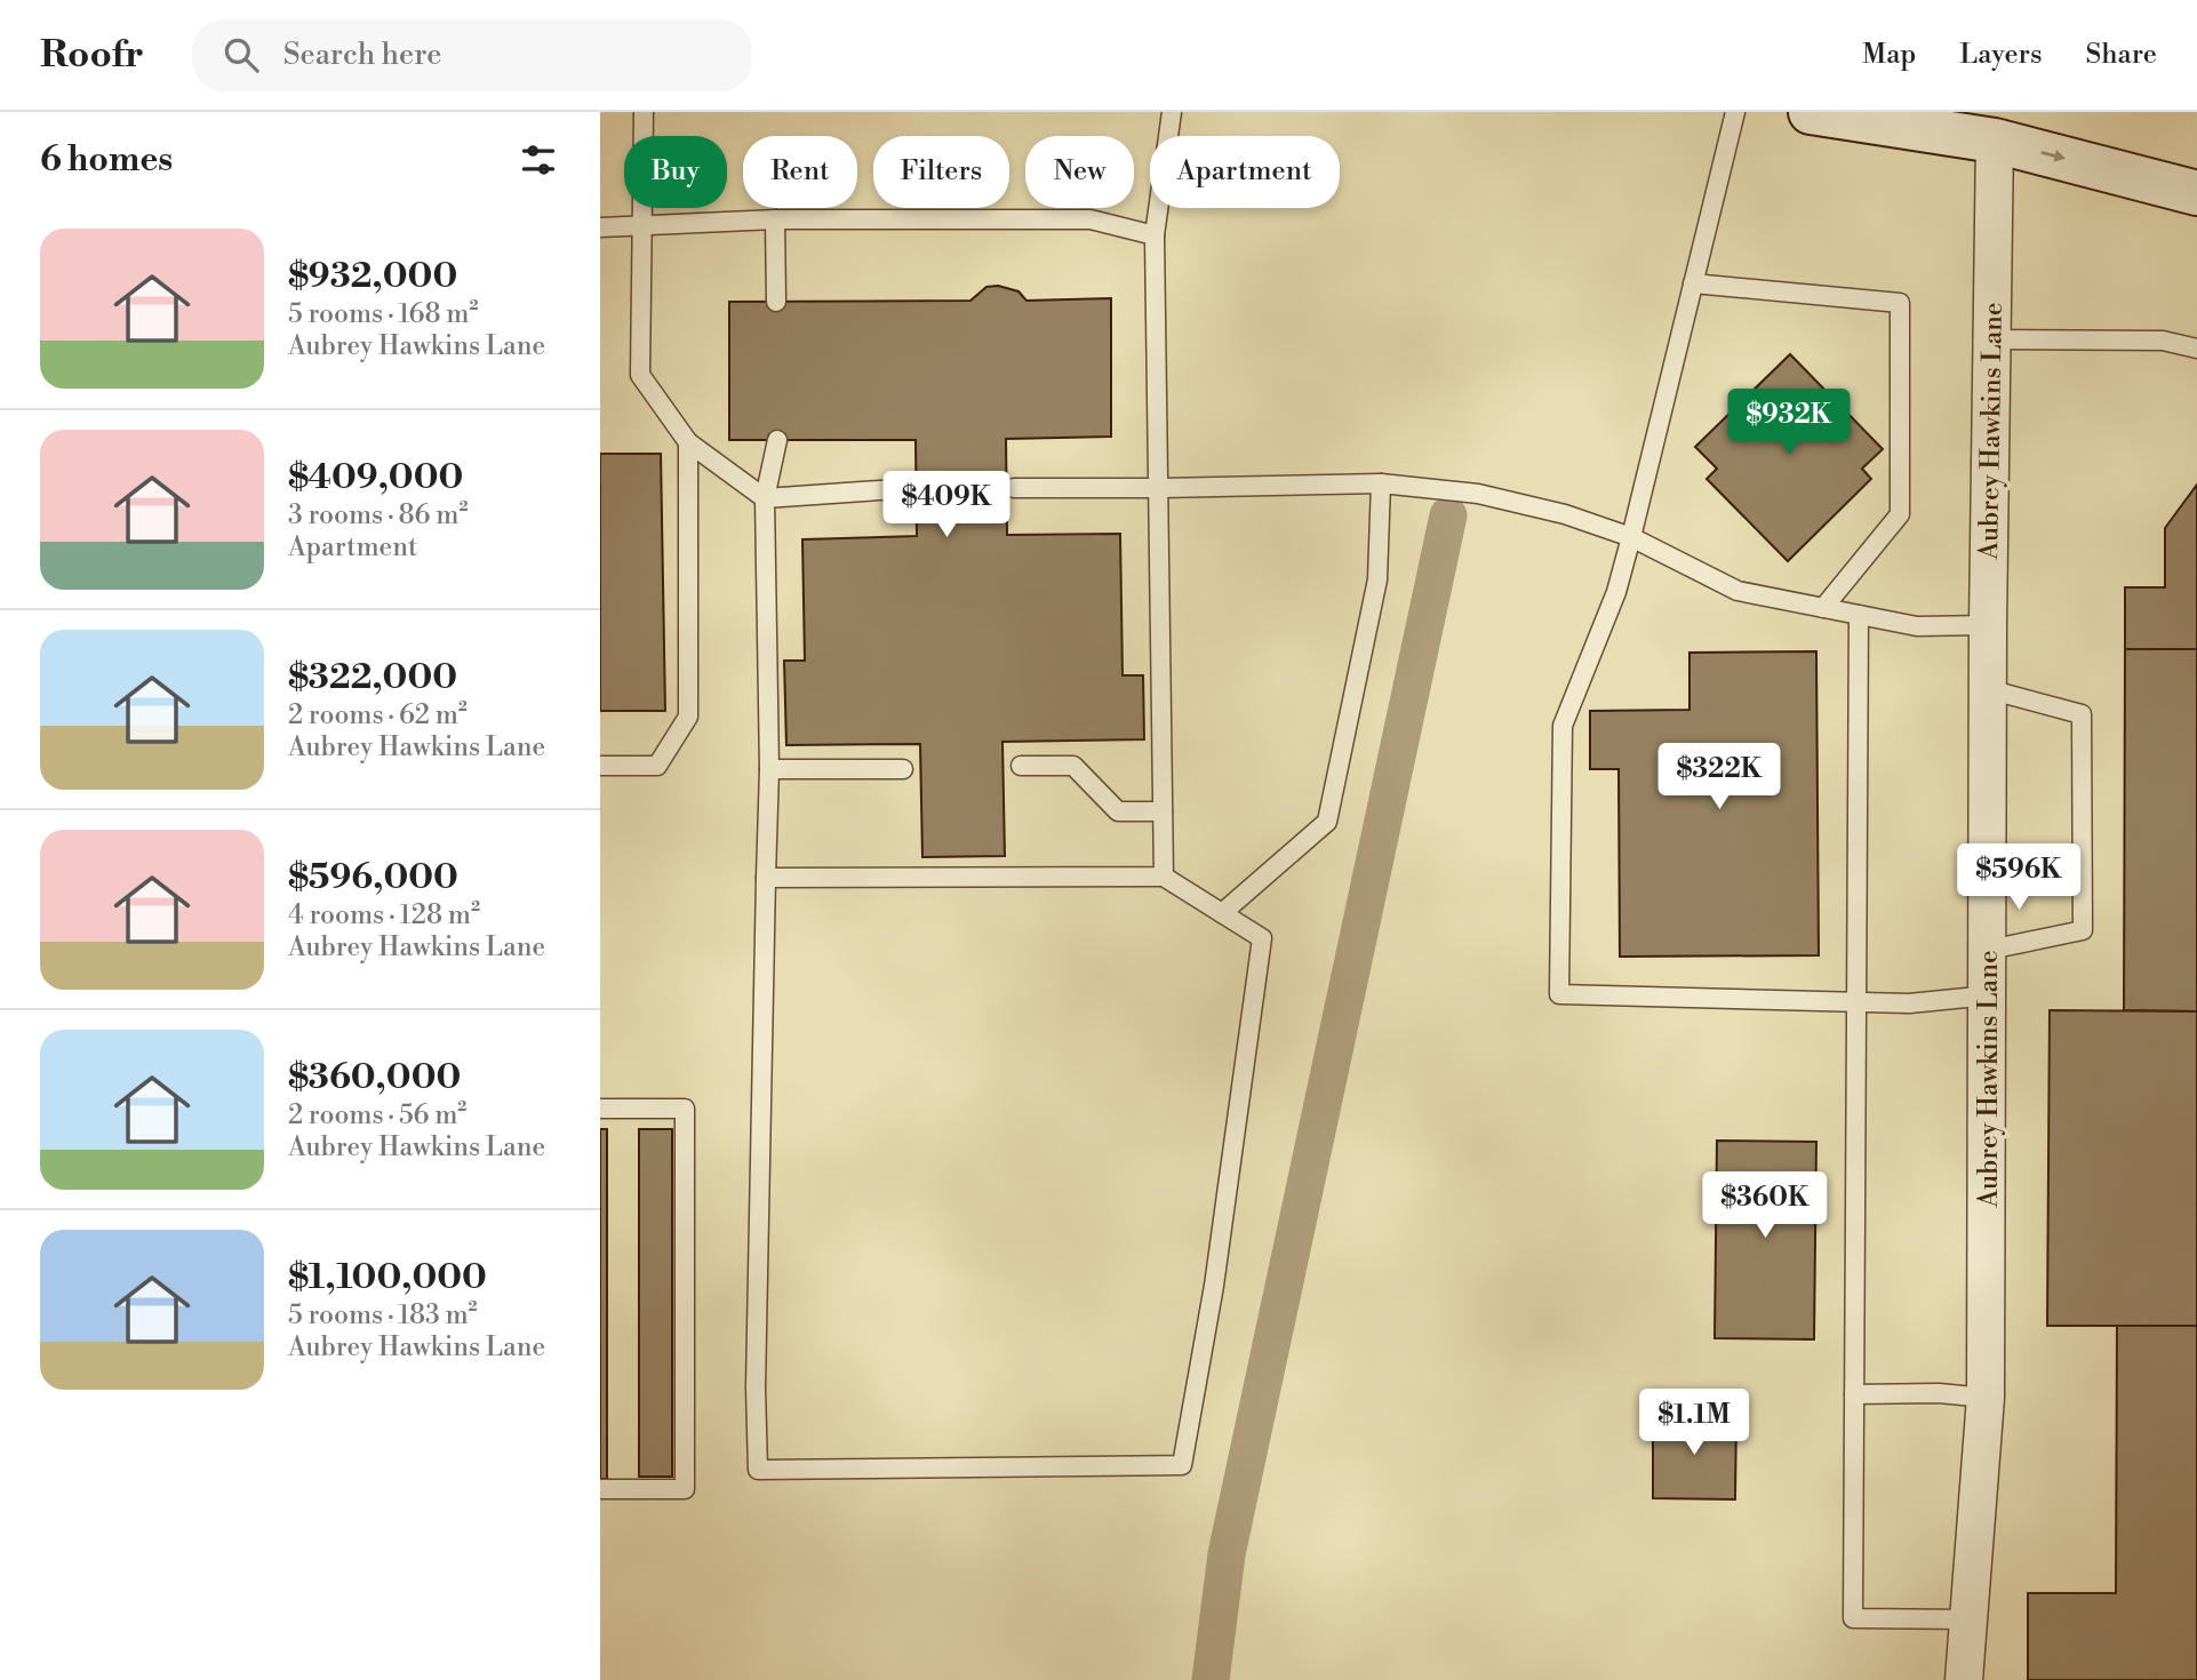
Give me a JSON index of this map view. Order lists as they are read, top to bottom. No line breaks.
{"streets":{"street":["Aubrey Hawkins Lane"]},"page":{"header":"Roofr","search":"Search here","nav":["Map","Layers","Share"],"heading":"6 homes","chip":["Buy","Rent","Filters","New","Apartment"],"list":[{"name":"$932,000","note":"5 rooms · 168 m² · Aubrey Hawkins Lane"},{"name":"$409,000","note":"3 rooms · 86 m² · Apartment"},{"name":"$322,000","note":"2 rooms · 62 m² · Aubrey Hawkins Lane"},{"name":"$596,000","note":"4 rooms · 128 m² · Aubrey Hawkins Lane"},{"name":"$360,000","note":"2 rooms · 56 m² · Aubrey Hawkins Lane"},{"name":"$1,100,000","note":"5 rooms · 183 m² · Aubrey Hawkins Lane"}],"price":["$932K","$409K","$322K","$596K","$360K","$1.1M"]}}
